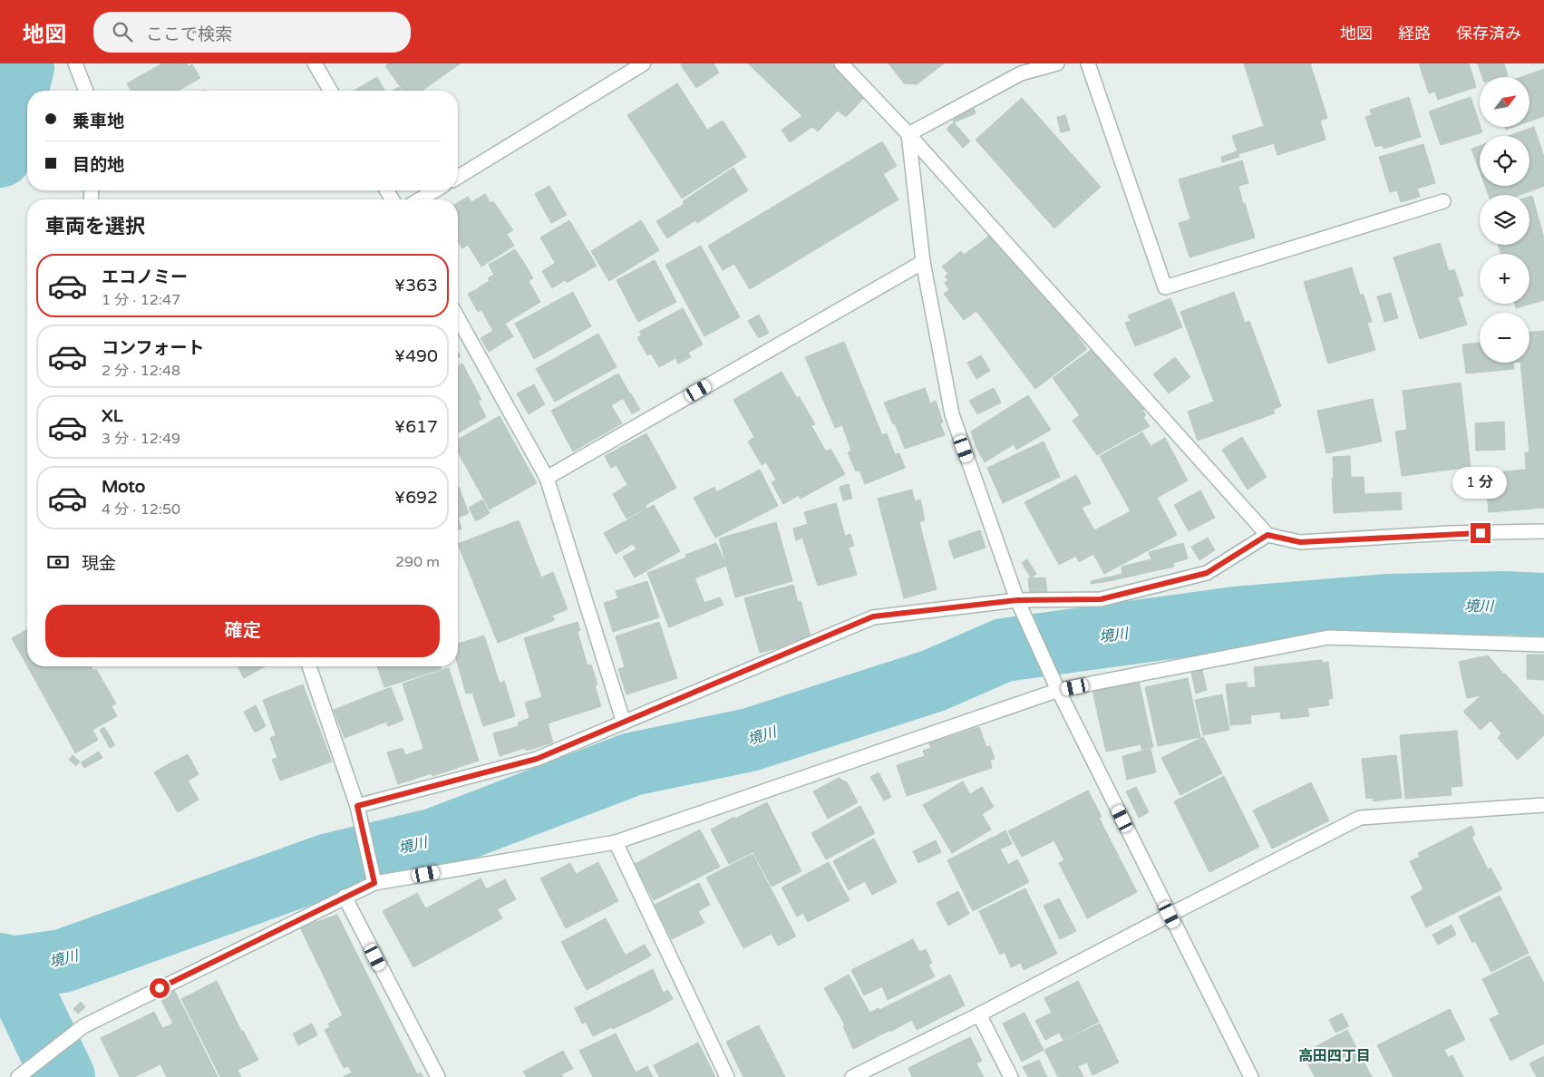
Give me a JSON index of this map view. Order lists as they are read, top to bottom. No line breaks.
{"districts":["高田四丁目"],"water":["境川"],"north":"top right","page":{"header":"地図","search":"ここで検索","nav":["地図","経路","保存済み"],"map_buttons":["+","−"],"banner":["乗車地","目的地"],"heading":"車両を選択","list":[{"name":"エコノミー","note":"1 分 · 12:47","value":"¥363"},{"name":"コンフォート","note":"2 分 · 12:48","value":"¥490"},{"name":"XL","note":"3 分 · 12:49","value":"¥617"},{"name":"Moto","note":"4 分 · 12:50","value":"¥692"}],"bubble":"1 分","pay":["現金","290 m"],"buttons":"確定"}}
